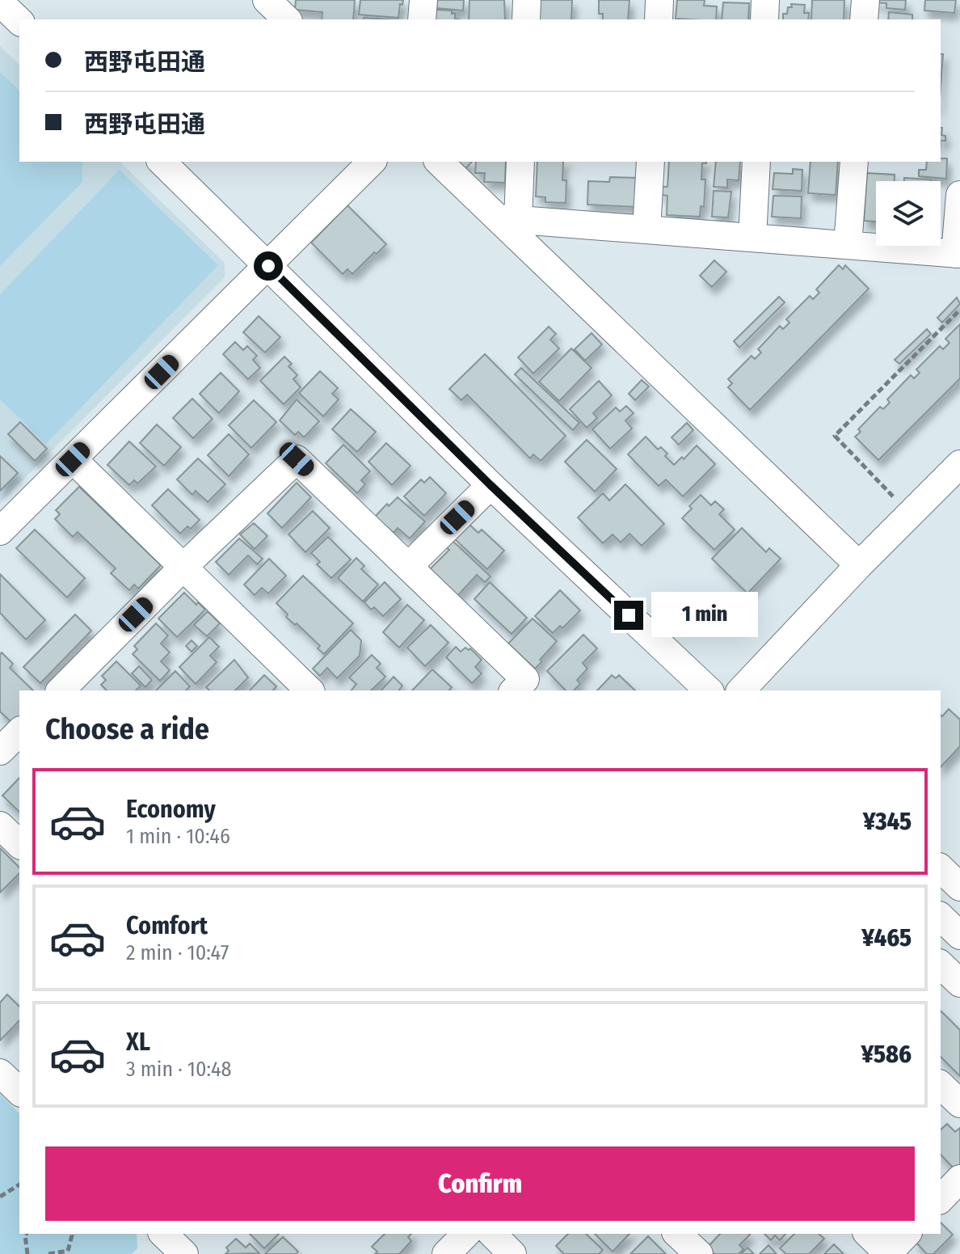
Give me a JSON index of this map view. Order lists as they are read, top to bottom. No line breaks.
{"page":{"banner":["西野屯田通","西野屯田通"],"bubble":"1 min","heading":"Choose a ride","list":[{"name":"Economy","note":"1 min · 10:46","value":"¥345"},{"name":"Comfort","note":"2 min · 10:47","value":"¥465"},{"name":"XL","note":"3 min · 10:48","value":"¥586"}],"buttons":"Confirm"}}
